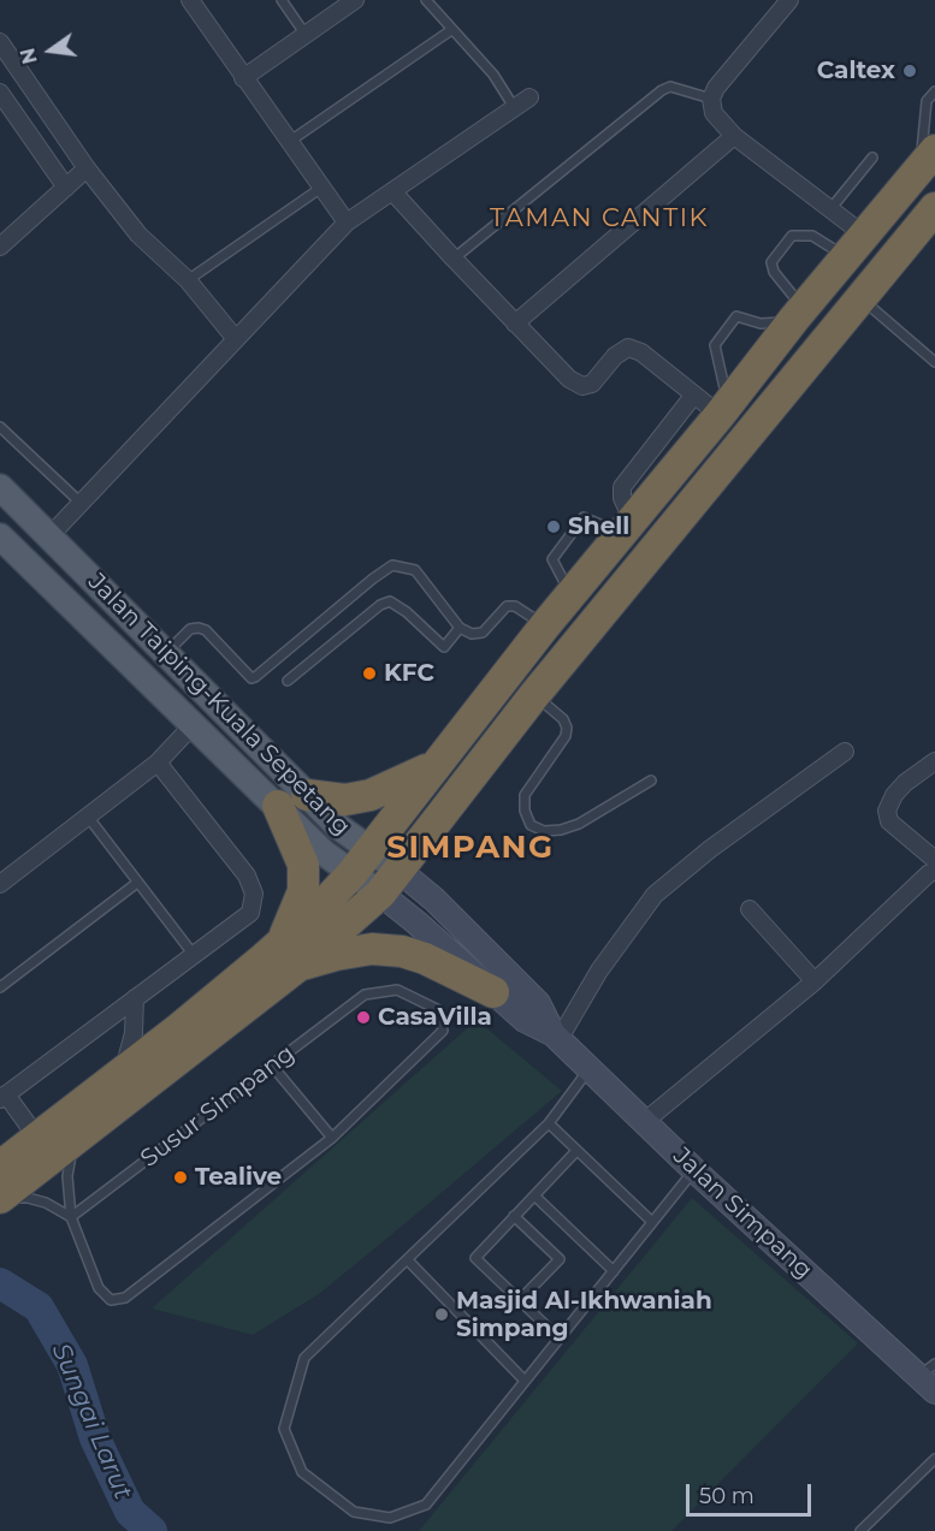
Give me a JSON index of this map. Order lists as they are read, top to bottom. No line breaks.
{"streets":{"main road":["Jalan Taiping-Kuala Sepetang","Jalan Simpang"],"lane":["Susur Simpang"]},"crossings":[["Jalan Taiping-Kuala Sepetang","Jalan Simpang"]],"districts":["TAMAN CANTIK","SIMPANG"],"water":["Sungai Larut"],"places":["Caltex","Shell","KFC","CasaVilla","Tealive","Masjid Al-Ikhwaniah Simpang"],"scale_bar":"50 m","north":"left"}
